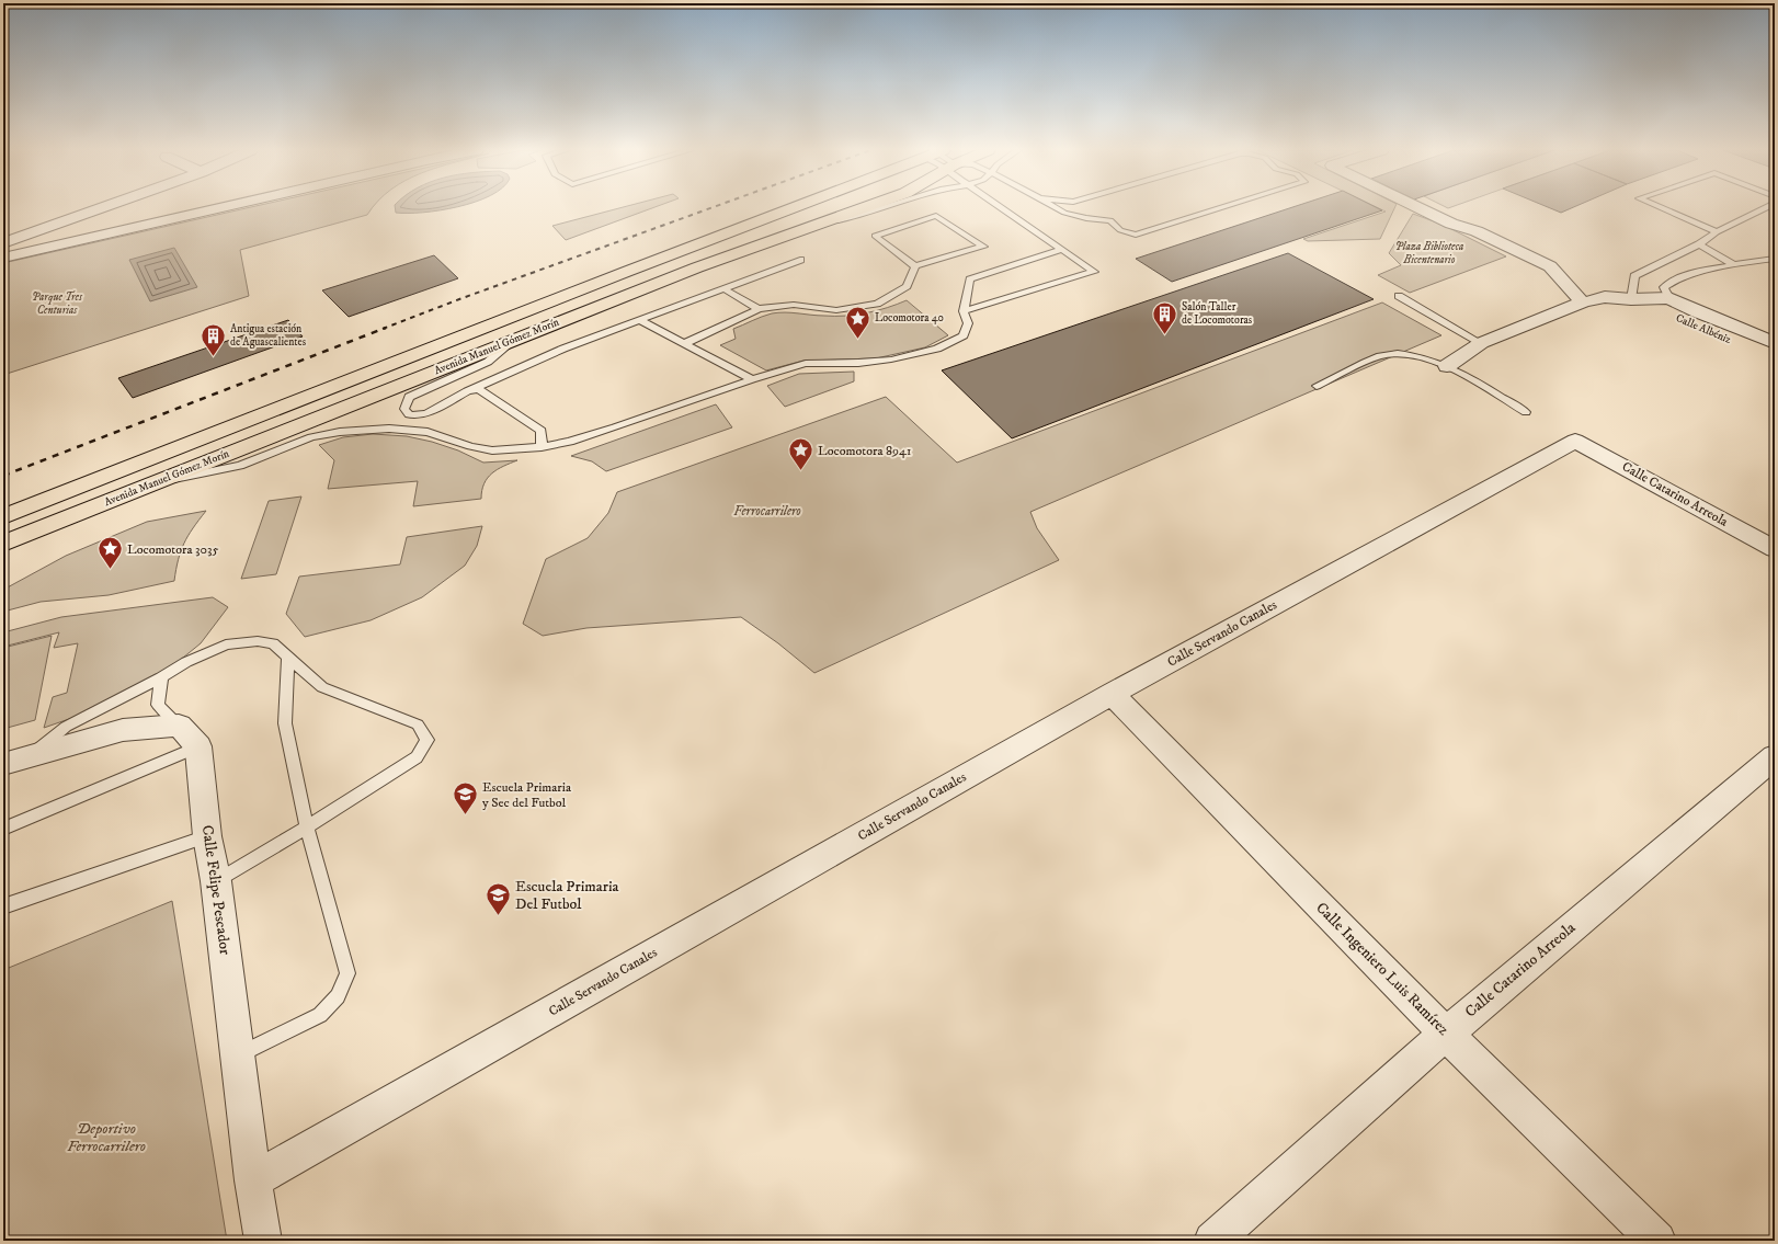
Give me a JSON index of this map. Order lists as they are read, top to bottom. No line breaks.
{"streets":{"main road":["Avenida Manuel Gómez Morín"],"street":["Calle Albéniz","Calle Catarino Arreola","Calle Servando Canales","Calle Felipe Pescador","Calle Ingeniero Luis Ramírez"]},"crossings":[["Calle Catarino Arreola","Calle Servando Canales"],["Calle Catarino Arreola","Calle Ingeniero Luis Ramírez"],["Calle Servando Canales","Calle Felipe Pescador"],["Calle Servando Canales","Calle Ingeniero Luis Ramírez"]],"parks":["Plaza Biblioteca Bicentenario","Parque Tres Centurias","Ferrocarrilero","Deportivo Ferrocarrilero"],"places":{"building":["Salón Taller de Locomotoras","Antigua estación de Aguascalientes"],"place":["Locomotora 40","Locomotora 8941","Locomotora 3035"],"school or university":["Escuela Primaria y Sec del Futbol","Escuela Primaria Del Futbol"]}}
